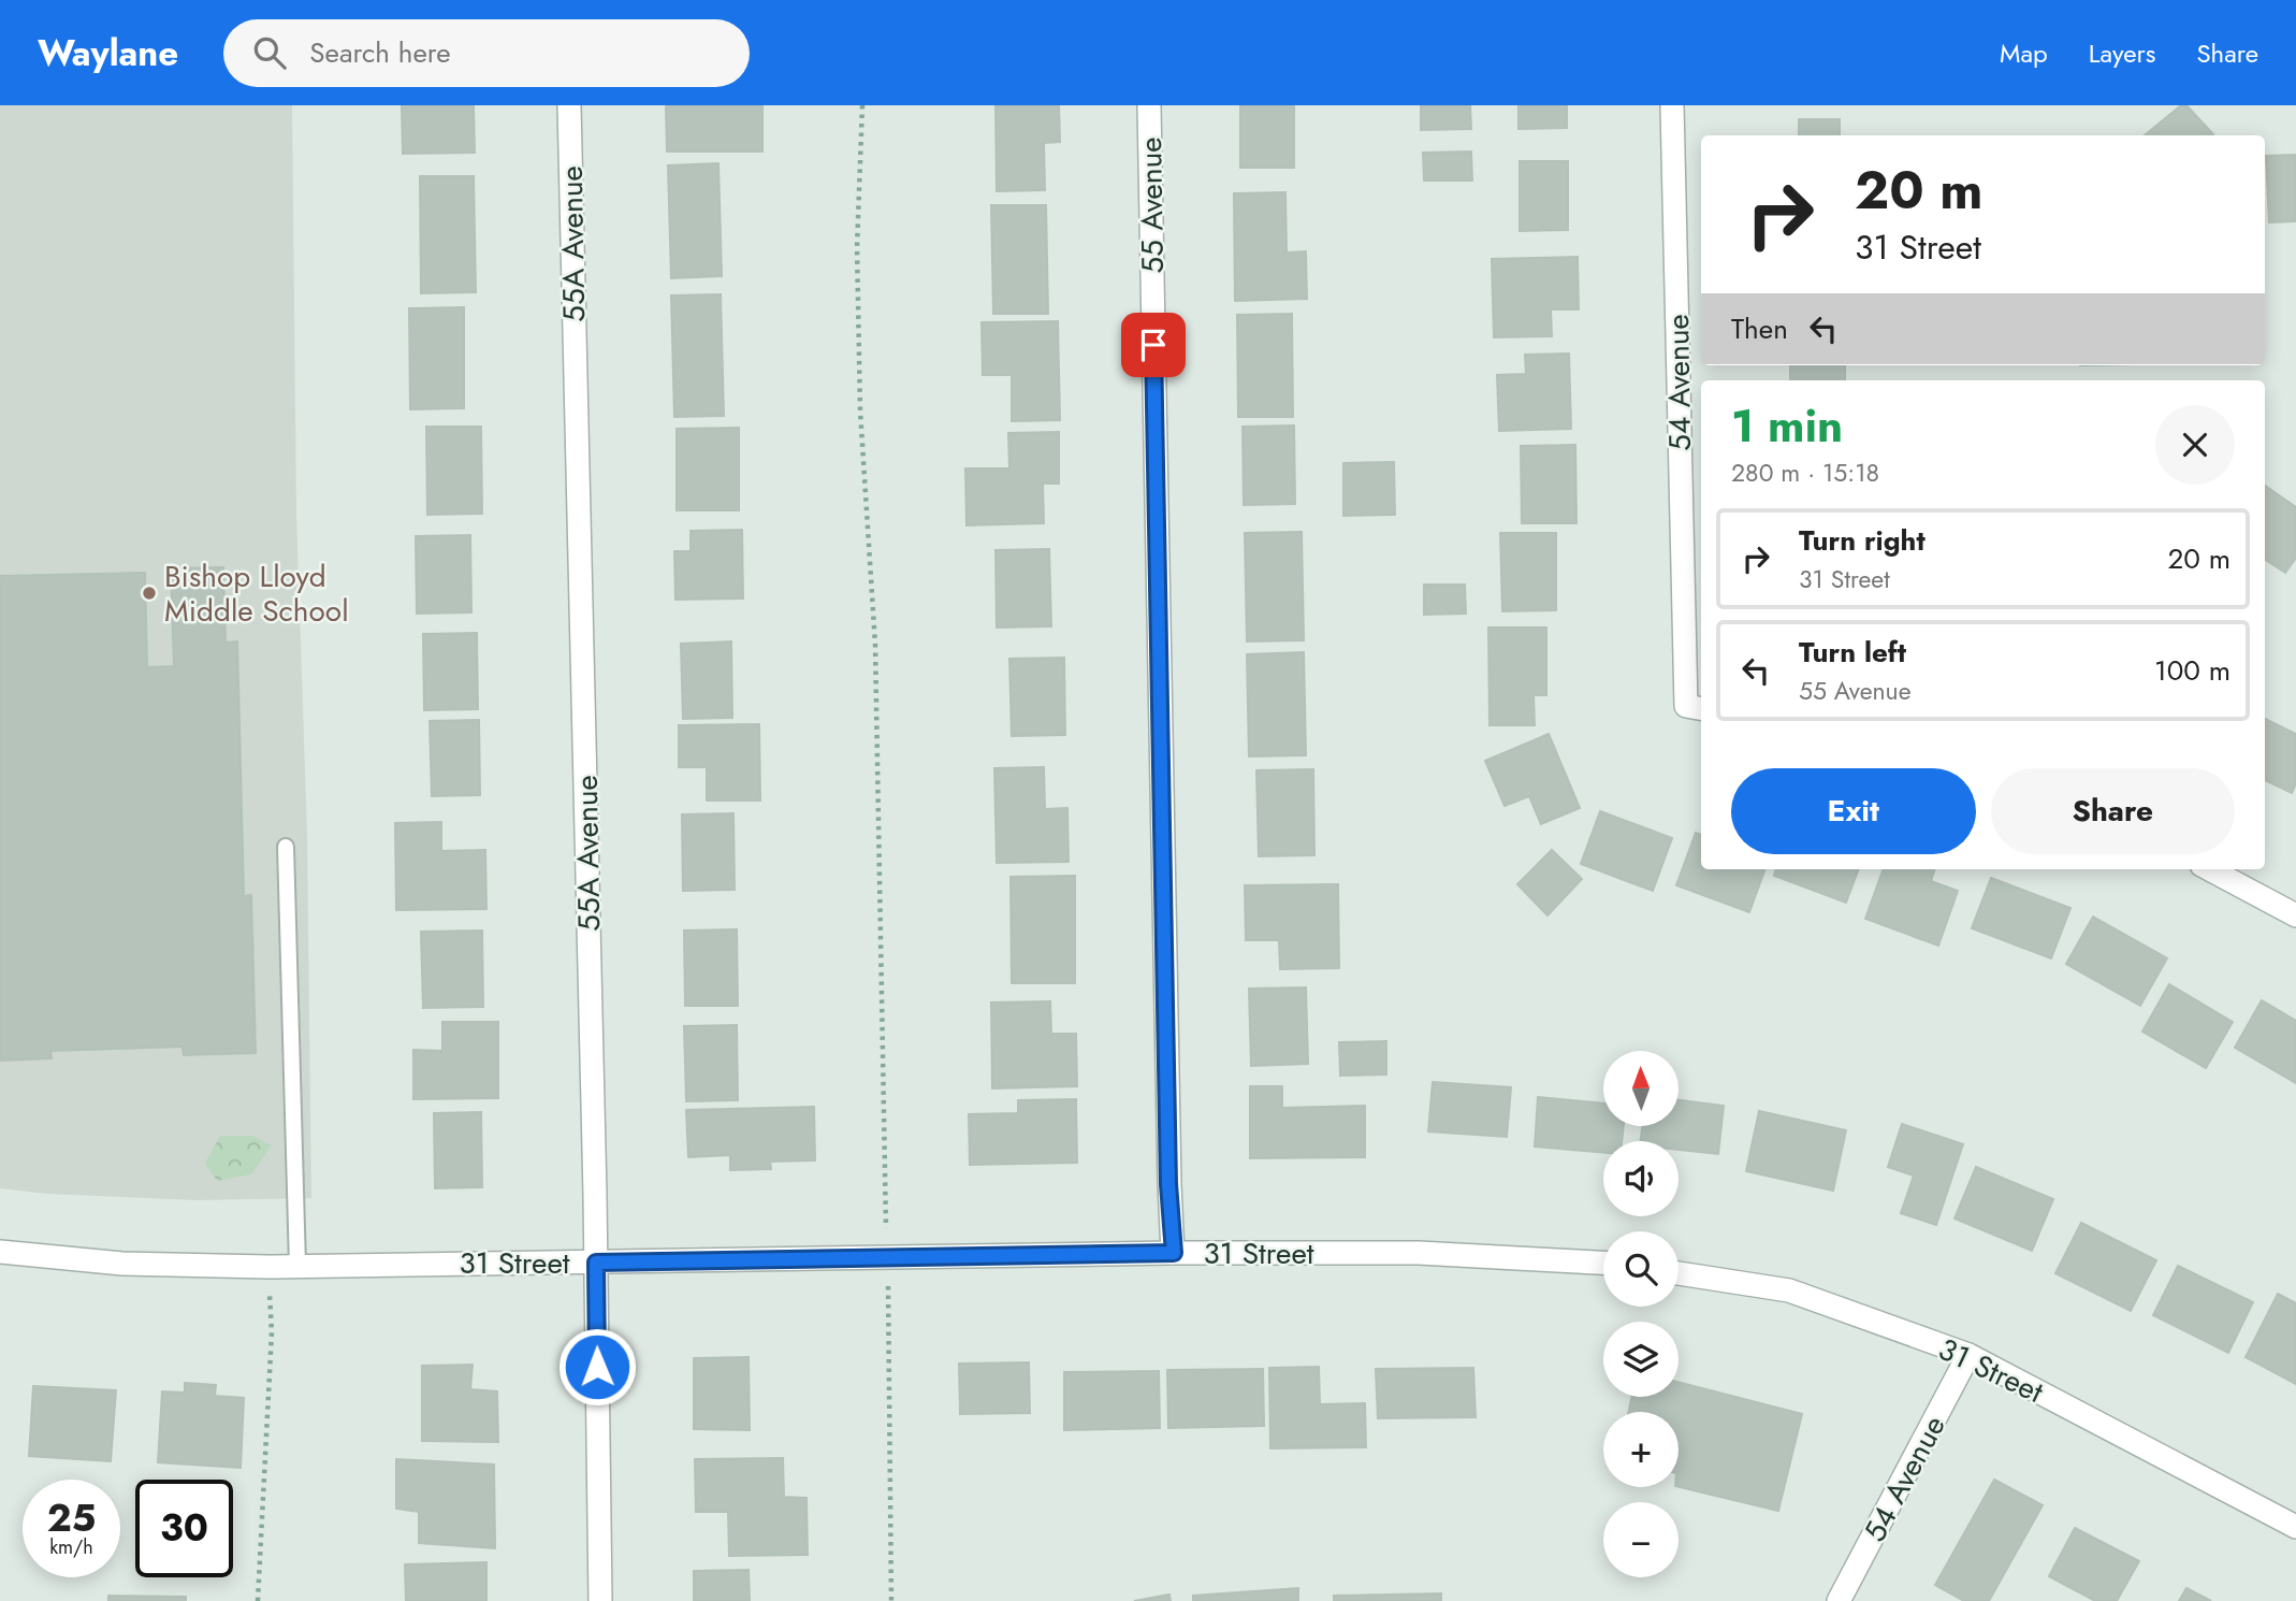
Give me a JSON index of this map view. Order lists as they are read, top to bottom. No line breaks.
{"streets":{"street":["55 Avenue","55A Avenue","54 Avenue","31 Street"]},"crossings":[["55 Avenue","31 Street"],["55A Avenue","31 Street"],["54 Avenue","31 Street"]],"places":["Bishop Lloyd Middle School"],"north":"top","page":{"header":"Waylane","search":"Search here","nav":["Map","Layers","Share"],"turn":["20 m","31 Street"],"then":"Then","heading":["1 min","280 m · 15:18"],"list":[{"name":"Turn right","note":"31 Street","value":"20 m"},{"name":"Turn left","note":"55 Avenue","value":"100 m"}],"buttons":["Exit","Share"],"map_buttons":["+","−"],"speed":"25 km/h","limit":"30"}}
